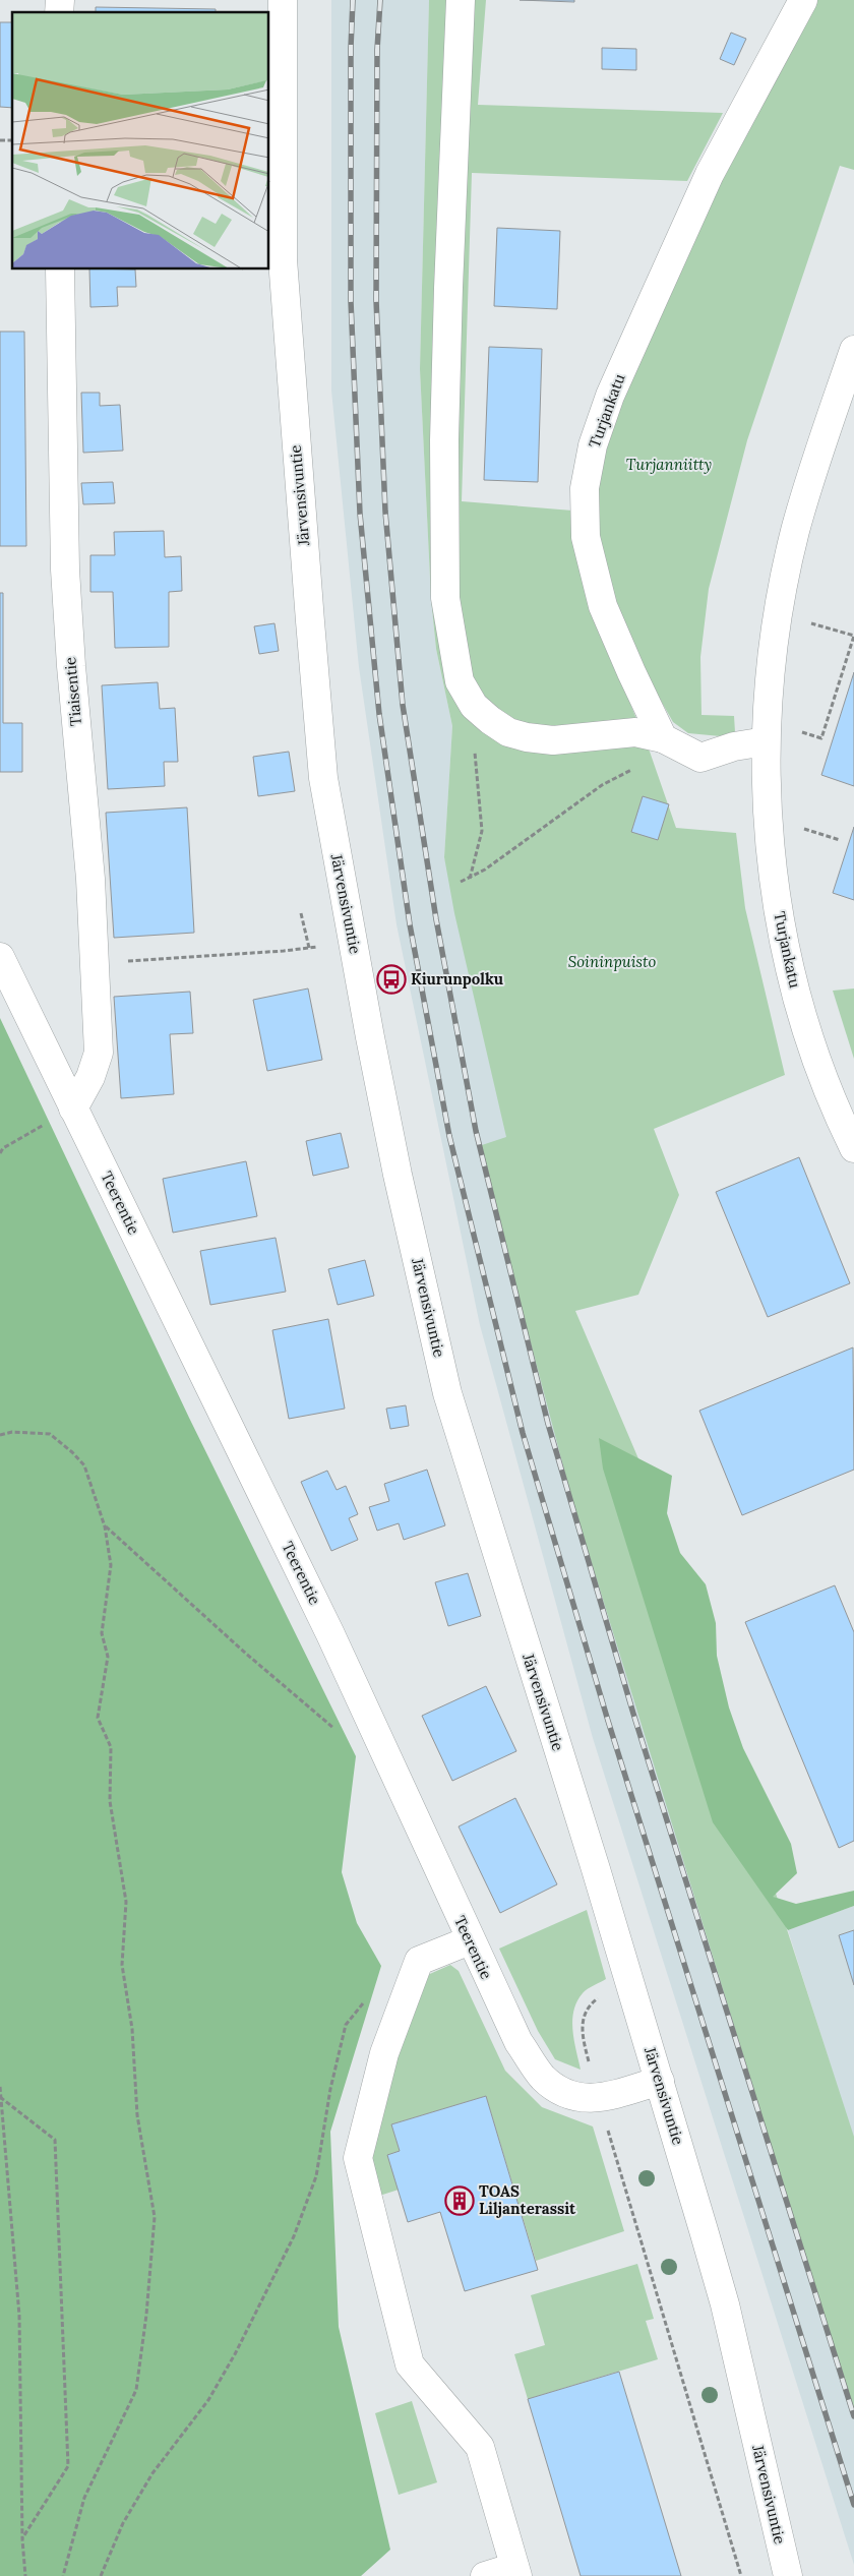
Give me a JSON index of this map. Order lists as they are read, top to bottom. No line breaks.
{"streets":{"street":["Turjankatu","Järvensivuntie","Tiaisentie","Teerentie"]},"crossings":[["Järvensivuntie","Teerentie"],["Tiaisentie","Teerentie"]],"parks":["Turjanniitty","Soininpuisto"],"places":{"bus stop":["Kiurunpolku"],"building":["TOAS Liljanterassit"]}}
